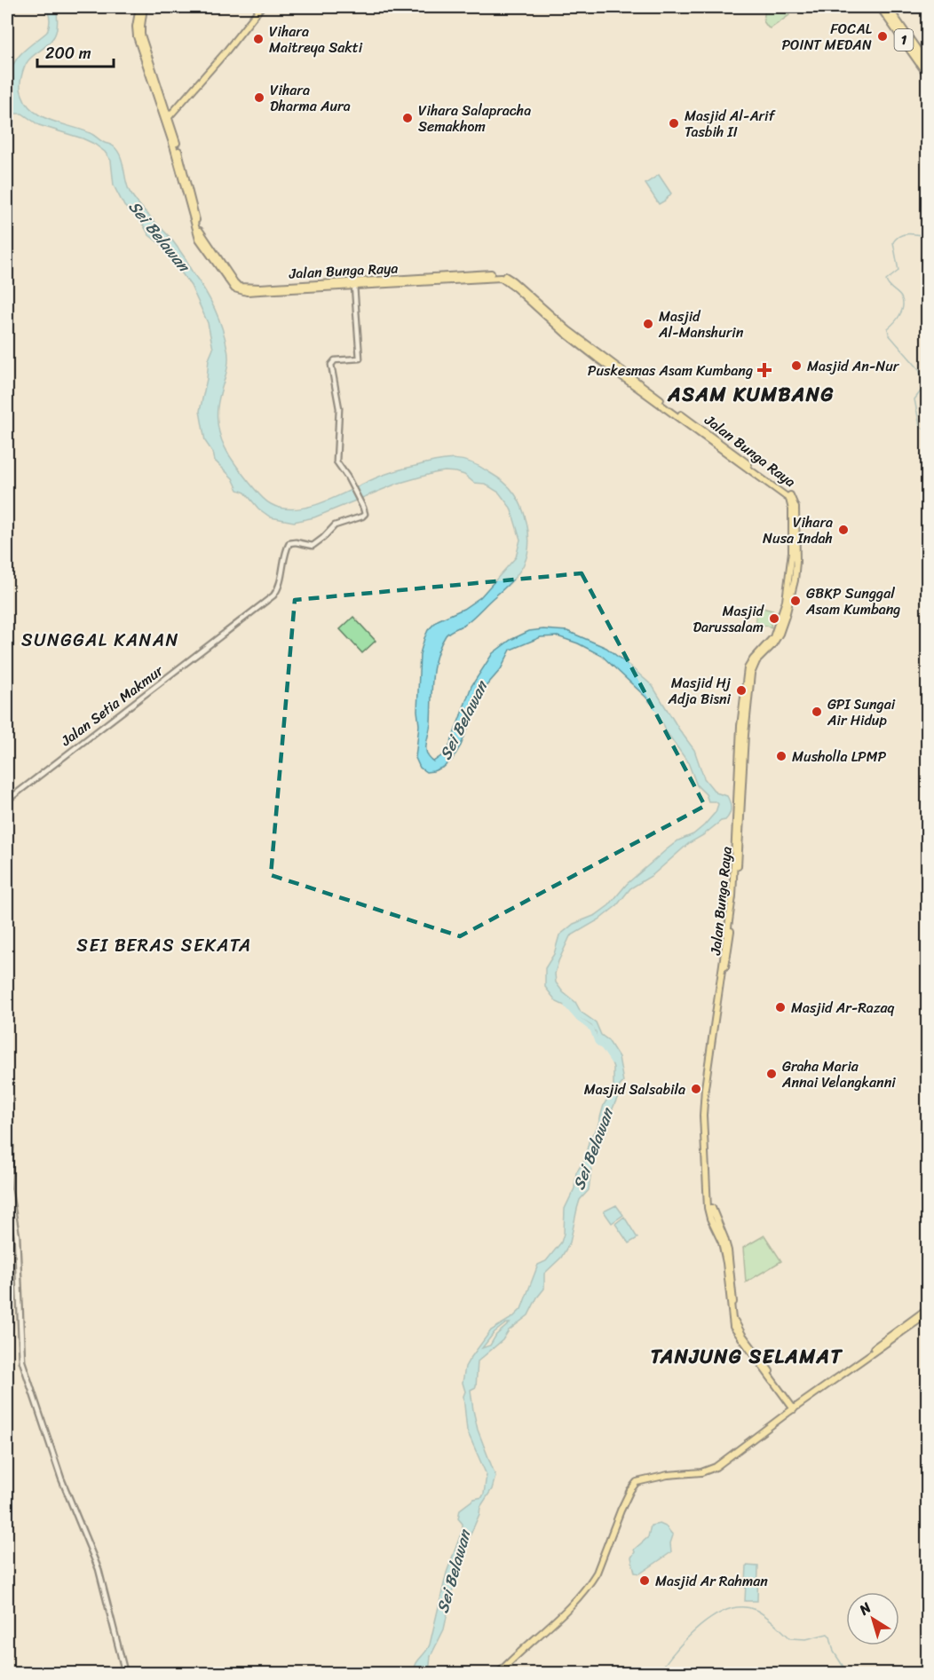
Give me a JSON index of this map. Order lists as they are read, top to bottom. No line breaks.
{"streets":{"highway":["1"],"main road":["Jalan Bunga Raya","Jalan Setia Makmur"]},"crossings":[["Jalan Bunga Raya","Jalan Setia Makmur"]],"districts":["ASAM KUMBANG","SUNGGAL KANAN","SEI BERAS SEKATA","TANJUNG SELAMAT"],"water":["Sei Belawan"],"places":{"other":["FOCAL POINT MEDAN","Vihara Maitreya Sakti","Vihara Dharma Aura","Vihara Salapracha Semakhom","Masjid Al-Arif Tasbih II","Masjid Al-Manshurin","Masjid An-Nur","Vihara Nusa Indah","GBKP Sunggal Asam Kumbang","Masjid Darussalam","Masjid Hj Adja Bisni","GPI Sungai Air Hidup","Musholla LPMP","Masjid Ar-Razaq","Graha Maria Annai Velangkanni","Masjid Salsabila","Masjid Ar Rahman"],"health":["Puskesmas Asam Kumbang"]},"scale_bar":"200 m","north":"top left"}
